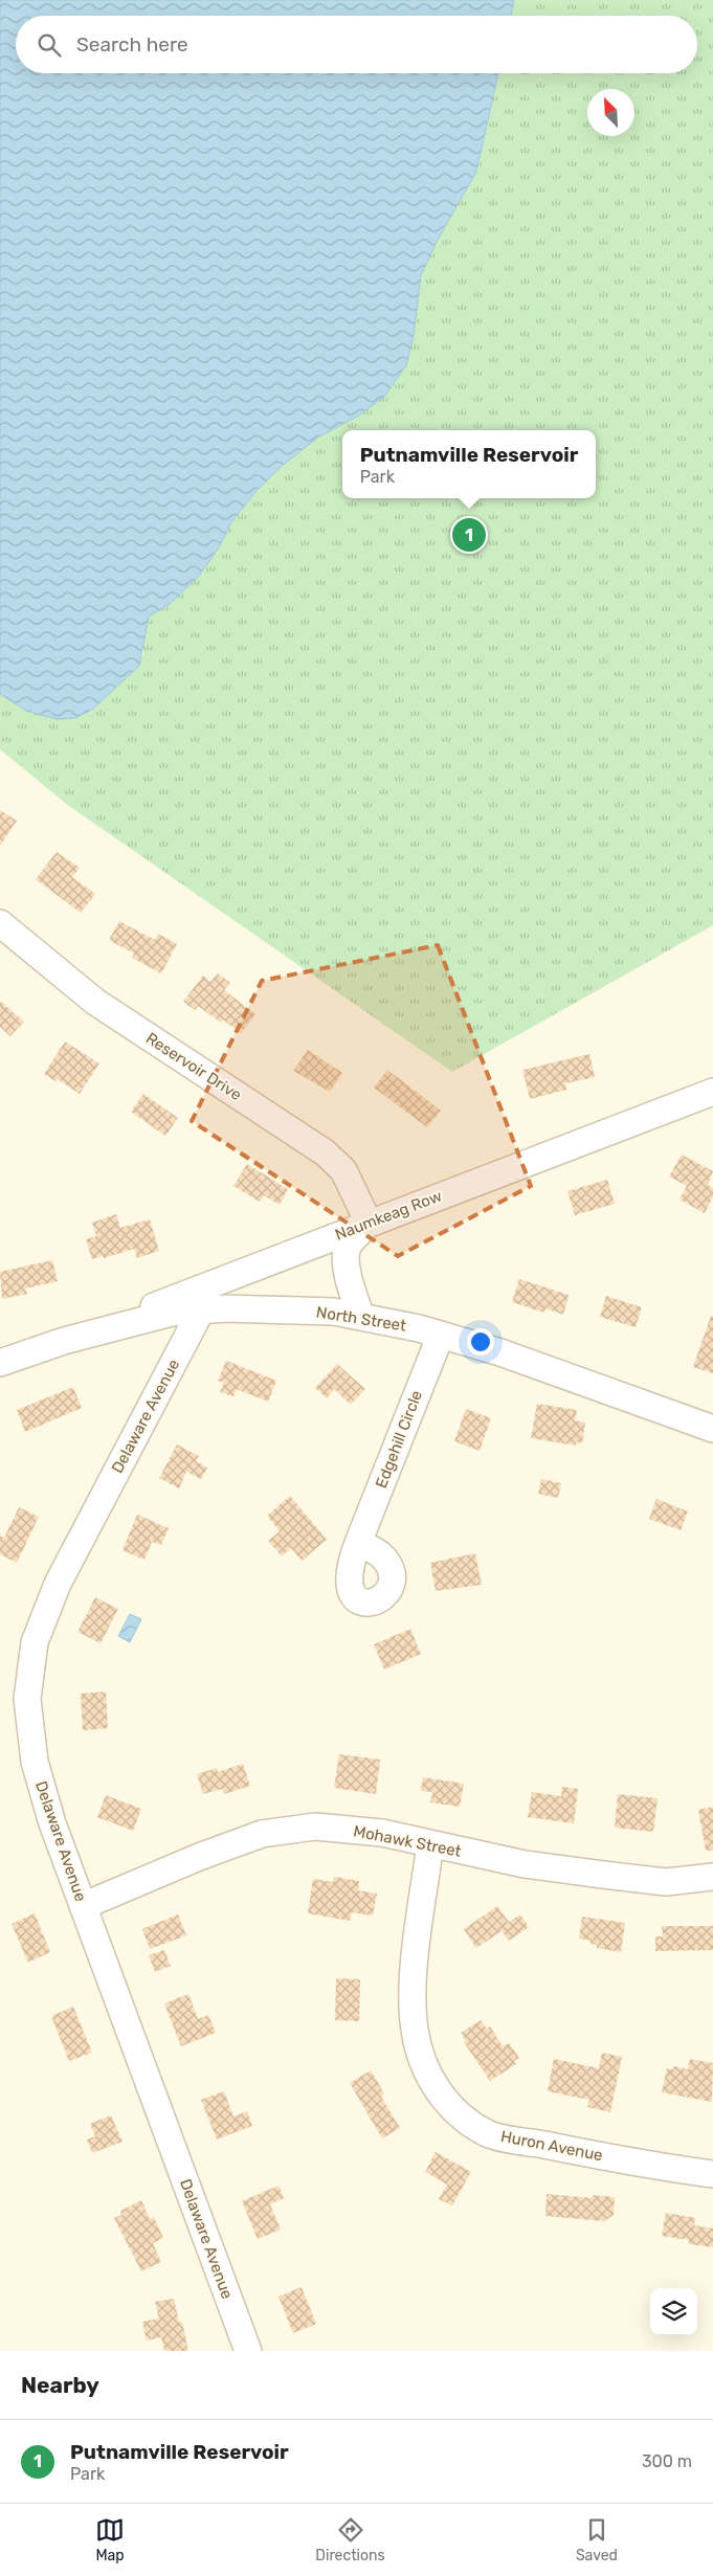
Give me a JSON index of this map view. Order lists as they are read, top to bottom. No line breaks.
{"streets":{"street":["Reservoir Drive","Naumkeag Row","North Street","Delaware Avenue","Edgehill Circle","Mohawk Street","Huron Avenue"]},"crossings":[["Reservoir Drive","Naumkeag Row"],["Naumkeag Row","North Street"],["North Street","Delaware Avenue"],["North Street","Edgehill Circle"],["Delaware Avenue","Mohawk Street"],["Mohawk Street","Huron Avenue"]],"north":"top left","page":{"search":"Search here","popup":["Putnamville Reservoir","Park"],"pins":"1","heading":"Nearby","list":[{"mark":"1","name":"Putnamville Reservoir","note":"Park","value":"300 m"}],"nav":["Map","Directions","Saved"]}}
